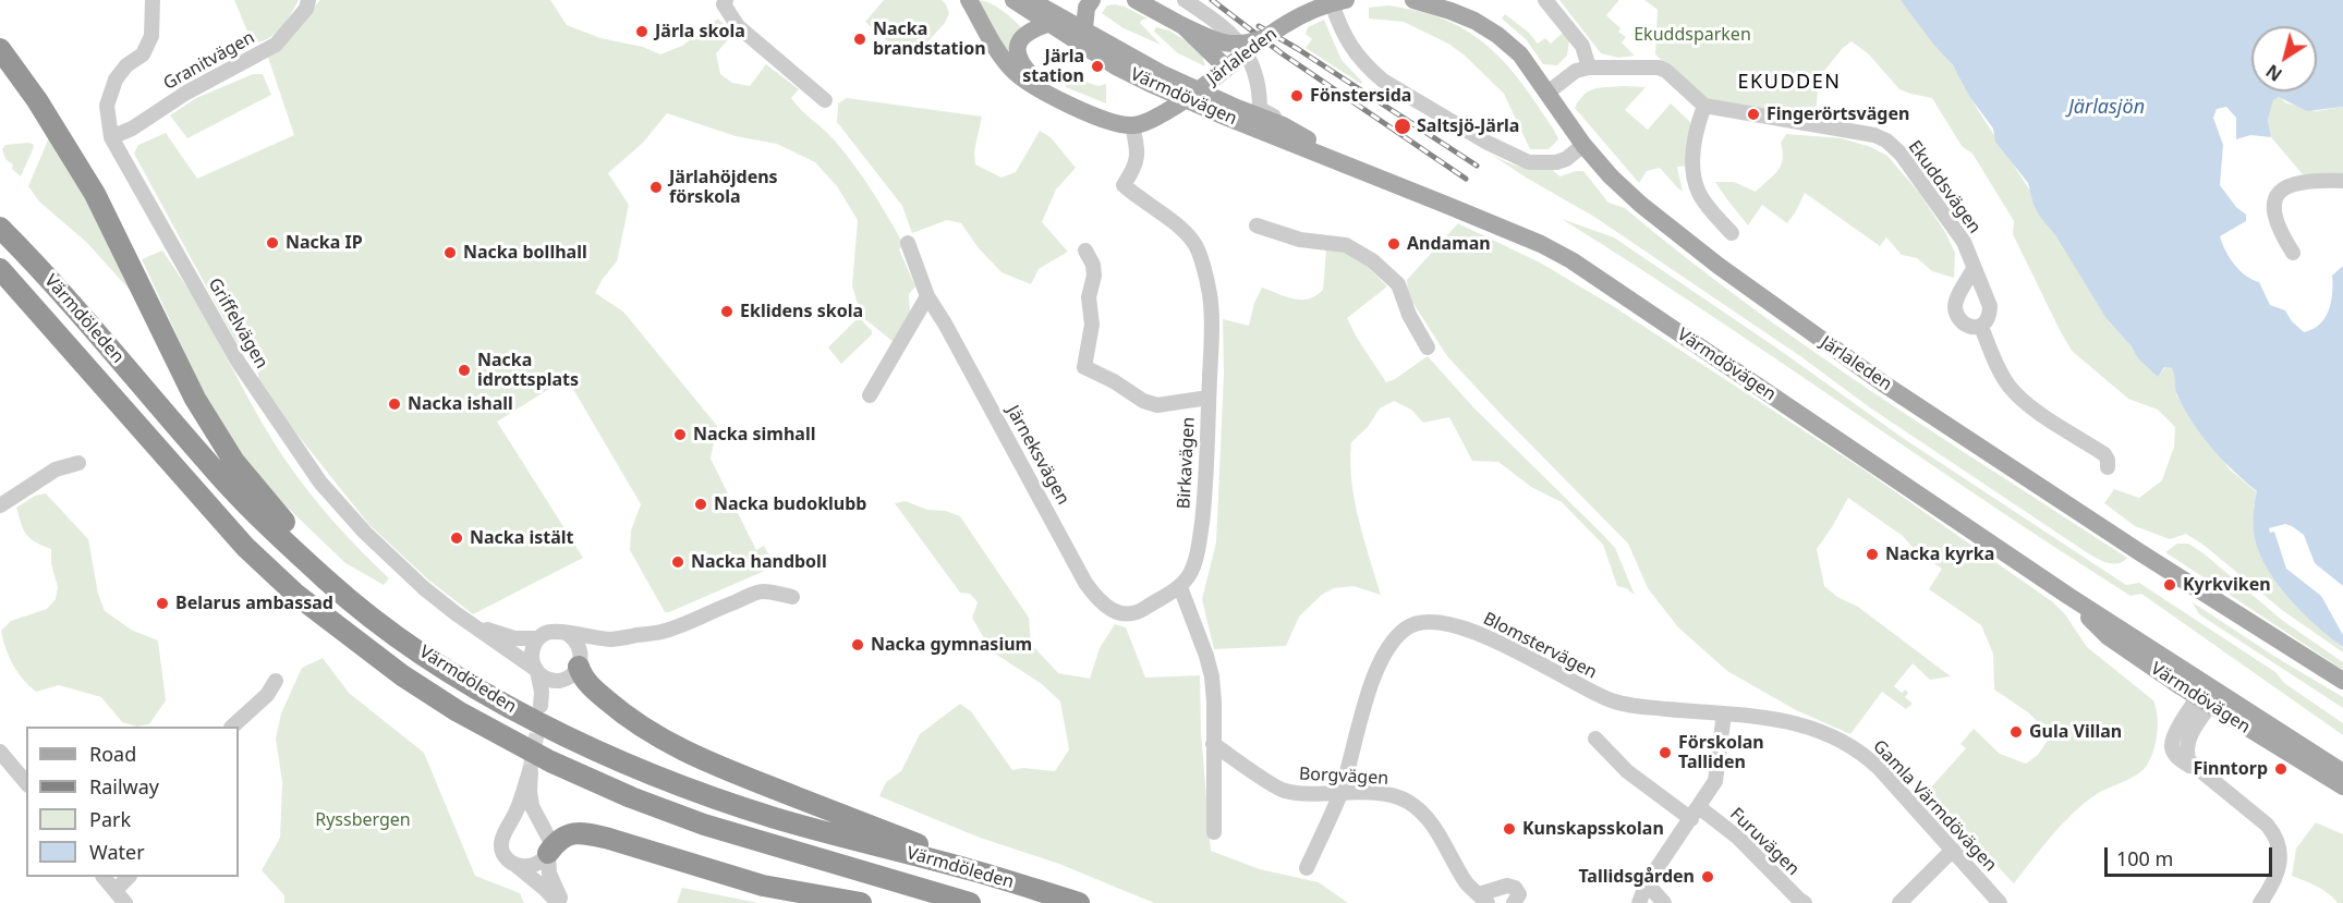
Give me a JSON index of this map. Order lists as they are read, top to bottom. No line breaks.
{"streets":{"highway":["Värmdöleden"],"main road":["Järlaleden","Värmdövägen"],"street":["Granitvägen","Ekuddsvägen","Griffelvägen","Järneksvägen","Birkavägen","Blomstervägen","Borgvägen","Gamla Värmdövägen","Furuvägen"]},"crossings":[["Järlaleden","Birkavägen"],["Granitvägen","Griffelvägen"],["Järneksvägen","Birkavägen"],["Blomstervägen","Borgvägen"],["Blomstervägen","Gamla Värmdövägen"]],"districts":["EKUDDEN"],"water":["Järlasjön"],"parks":["Ekuddsparken","Ryssbergen"],"places":["Järla skola","Nacka brandstation","Järla station","Fönstersida","Fingerörtsvägen","Saltsjö-Järla","Järlahöjdens förskola","Nacka IP","Andaman","Nacka bollhall","Eklidens skola","Nacka idrottsplats","Nacka ishall","Nacka simhall","Nacka budoklubb","Nacka istält","Nacka kyrka","Nacka handboll","Kyrkviken","Belarus ambassad","Nacka gymnasium","Gula Villan","Förskolan Talliden","Finntorp","Kunskapsskolan","Tallidsgården"],"legend":["Road","Railway","Park","Water"],"scale_bar":"100 m","north":"bottom left"}
